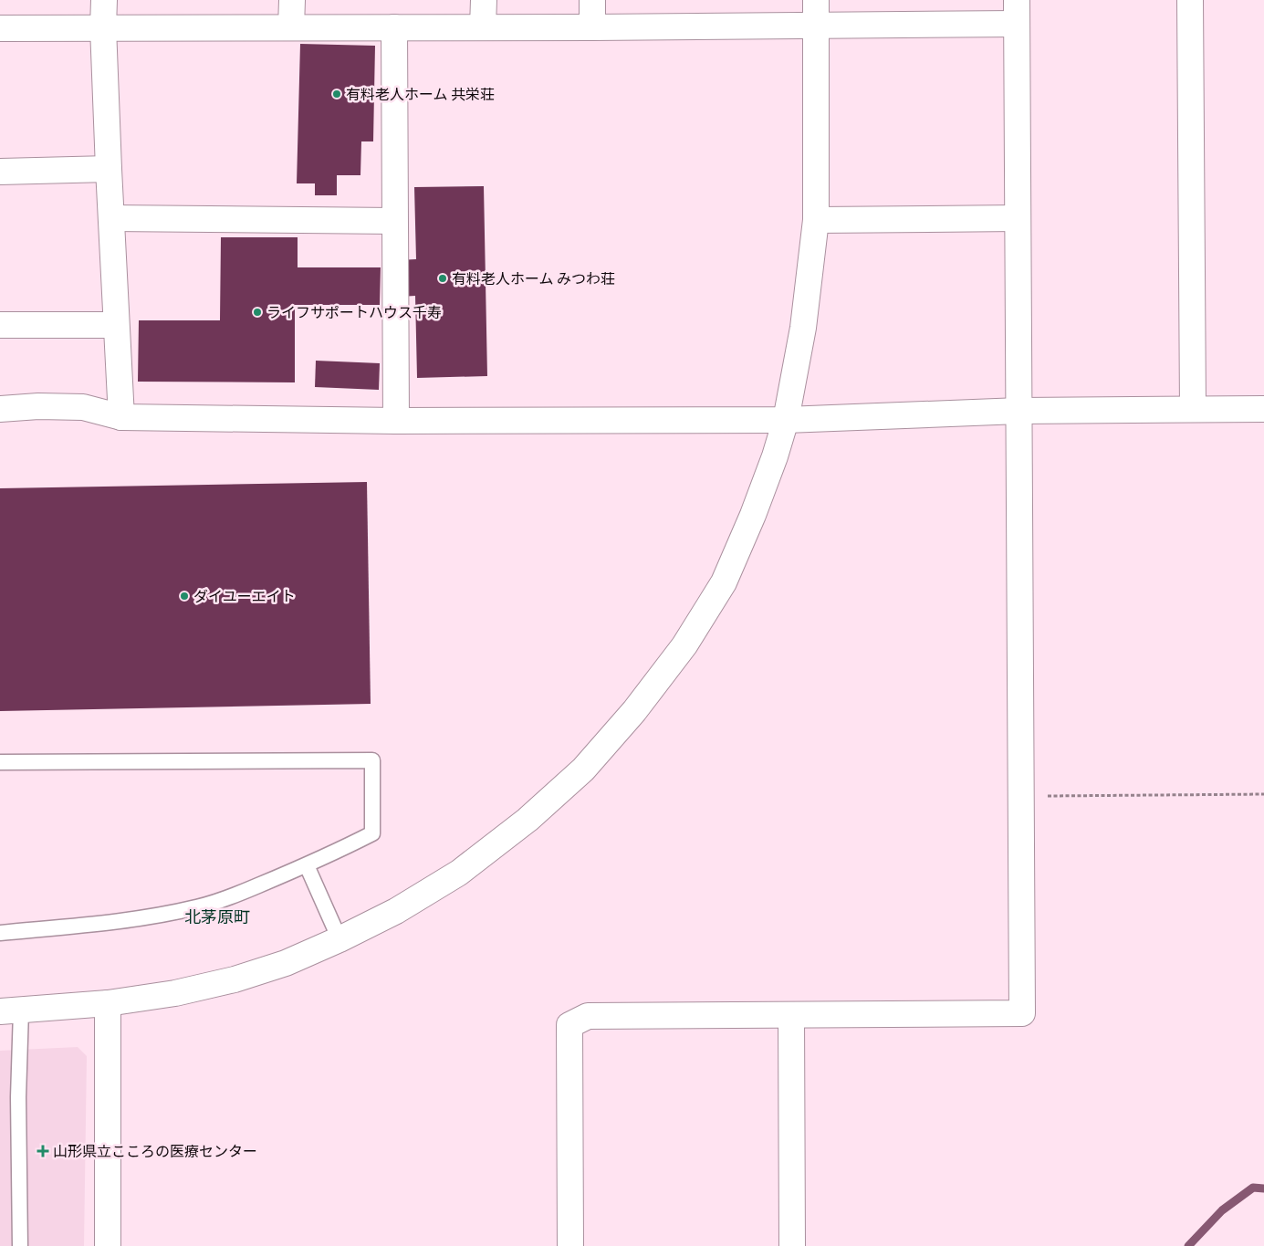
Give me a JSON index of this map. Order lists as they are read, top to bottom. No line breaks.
{"districts":["北茅原町"],"places":{"other":["有料老人ホーム 共栄荘","有料老人ホーム みつわ荘","ライフサポートハウス千寿","ダイユーエイト"],"health":["山形県立こころの医療センター"]}}
